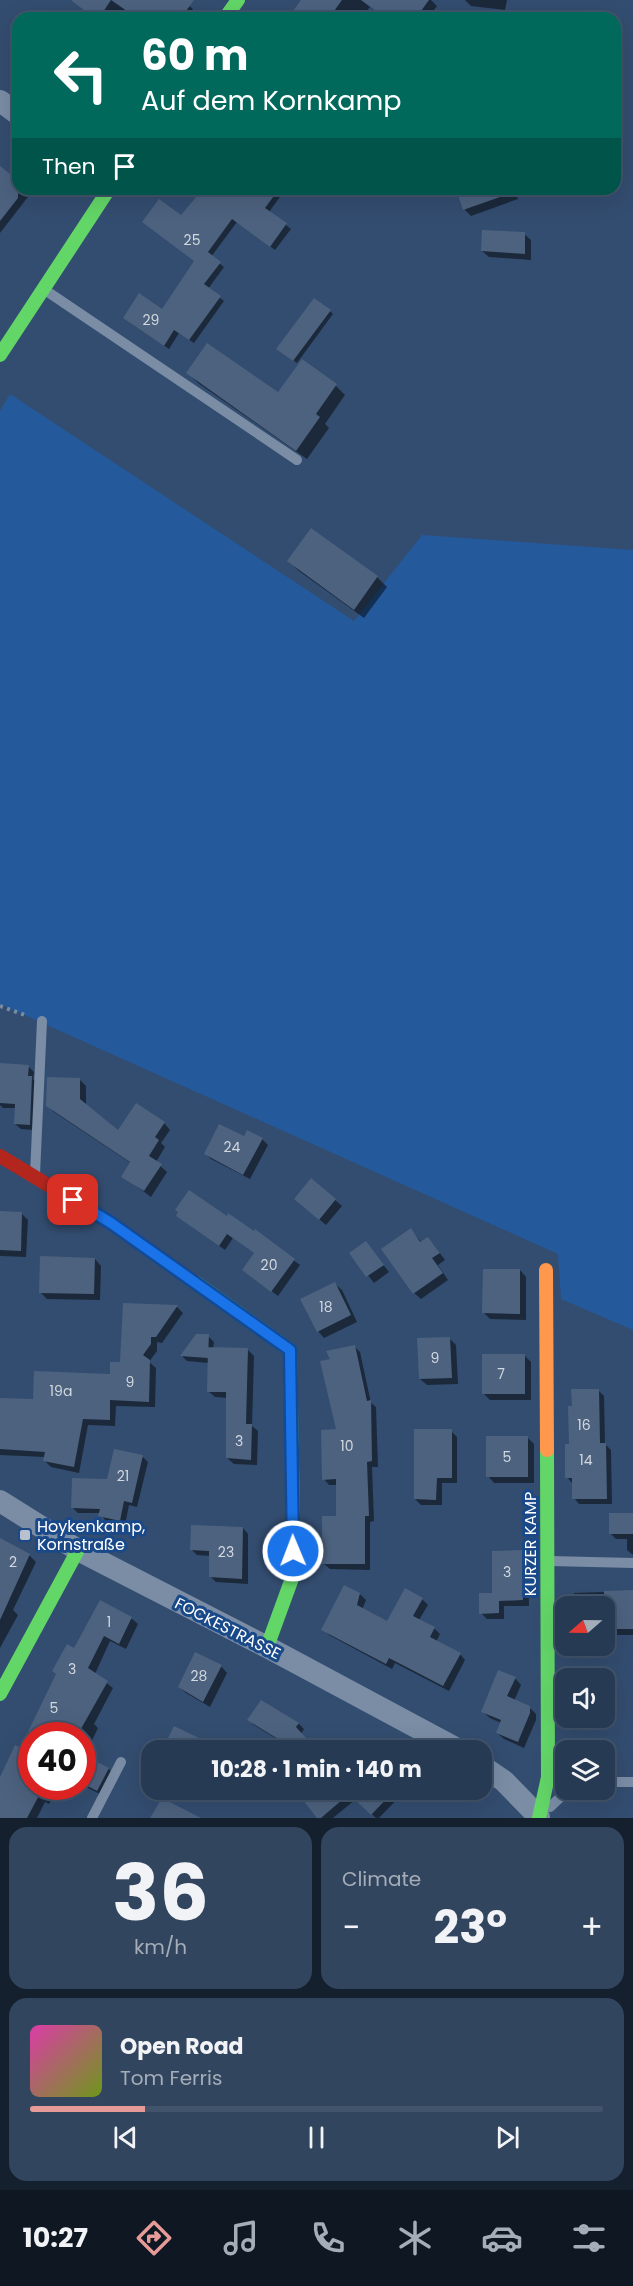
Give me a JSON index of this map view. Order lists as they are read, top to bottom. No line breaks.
{"streets":{"street":["KURZER KAMP","FOCKESTRASSE"]},"places":{"transit":["Hoykenkamp, Kornstraße"]},"house_numbers":["25","29","24","20","18","9","7","9","19a","16","3","10","5","14","21","23","2","3","1","3","28","5"],"north":"left","page":{"turn":["60 m","Auf dem Kornkamp"],"then":"Then","limit":"40","trip":"10:28 · 1 min · 140 m","tile":[["36","km/h"],"Climate"],"heat":["−","23°","+"],"song":["Open Road","Tom Ferris"],"tabs":"10:27"}}
